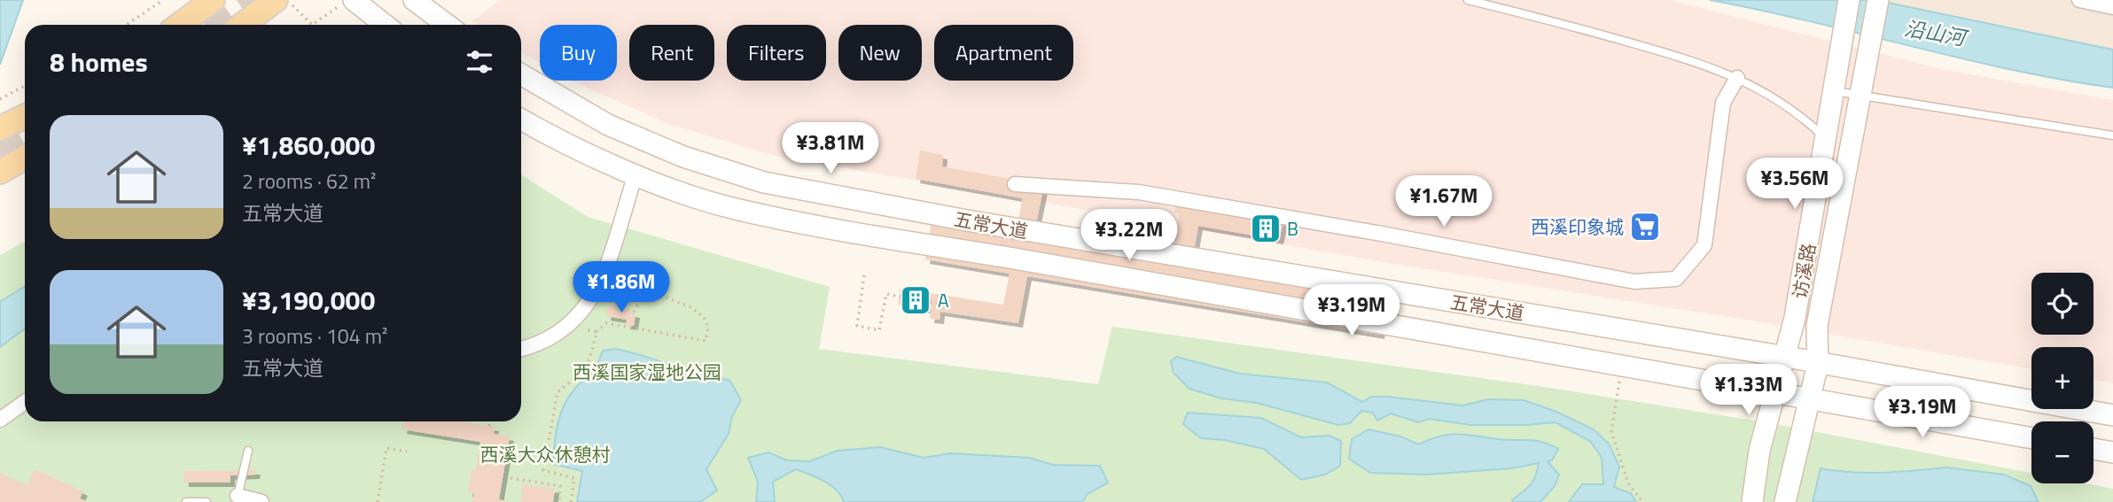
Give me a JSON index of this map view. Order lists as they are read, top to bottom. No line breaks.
{"streets":{"main road":["五常大道","访溪路"]},"crossings":[["五常大道","访溪路"]],"water":["沿山河"],"parks":["西溪国家湿地公园","西溪大众休憩村"],"places":{"supermarket":["西溪印象城"],"building":["B","A"]},"page":{"chip":["Buy","Rent","Filters","New","Apartment"],"heading":"8 homes","list":[{"name":"¥1,860,000","note":"2 rooms · 62 m² · 五常大道"},{"name":"¥3,190,000","note":"3 rooms · 104 m² · 五常大道"}],"price":["¥3.81M","¥3.56M","¥1.67M","¥3.22M","¥1.86M","¥3.19M","¥1.33M","¥3.19M"],"map_buttons":["+","−"]}}
